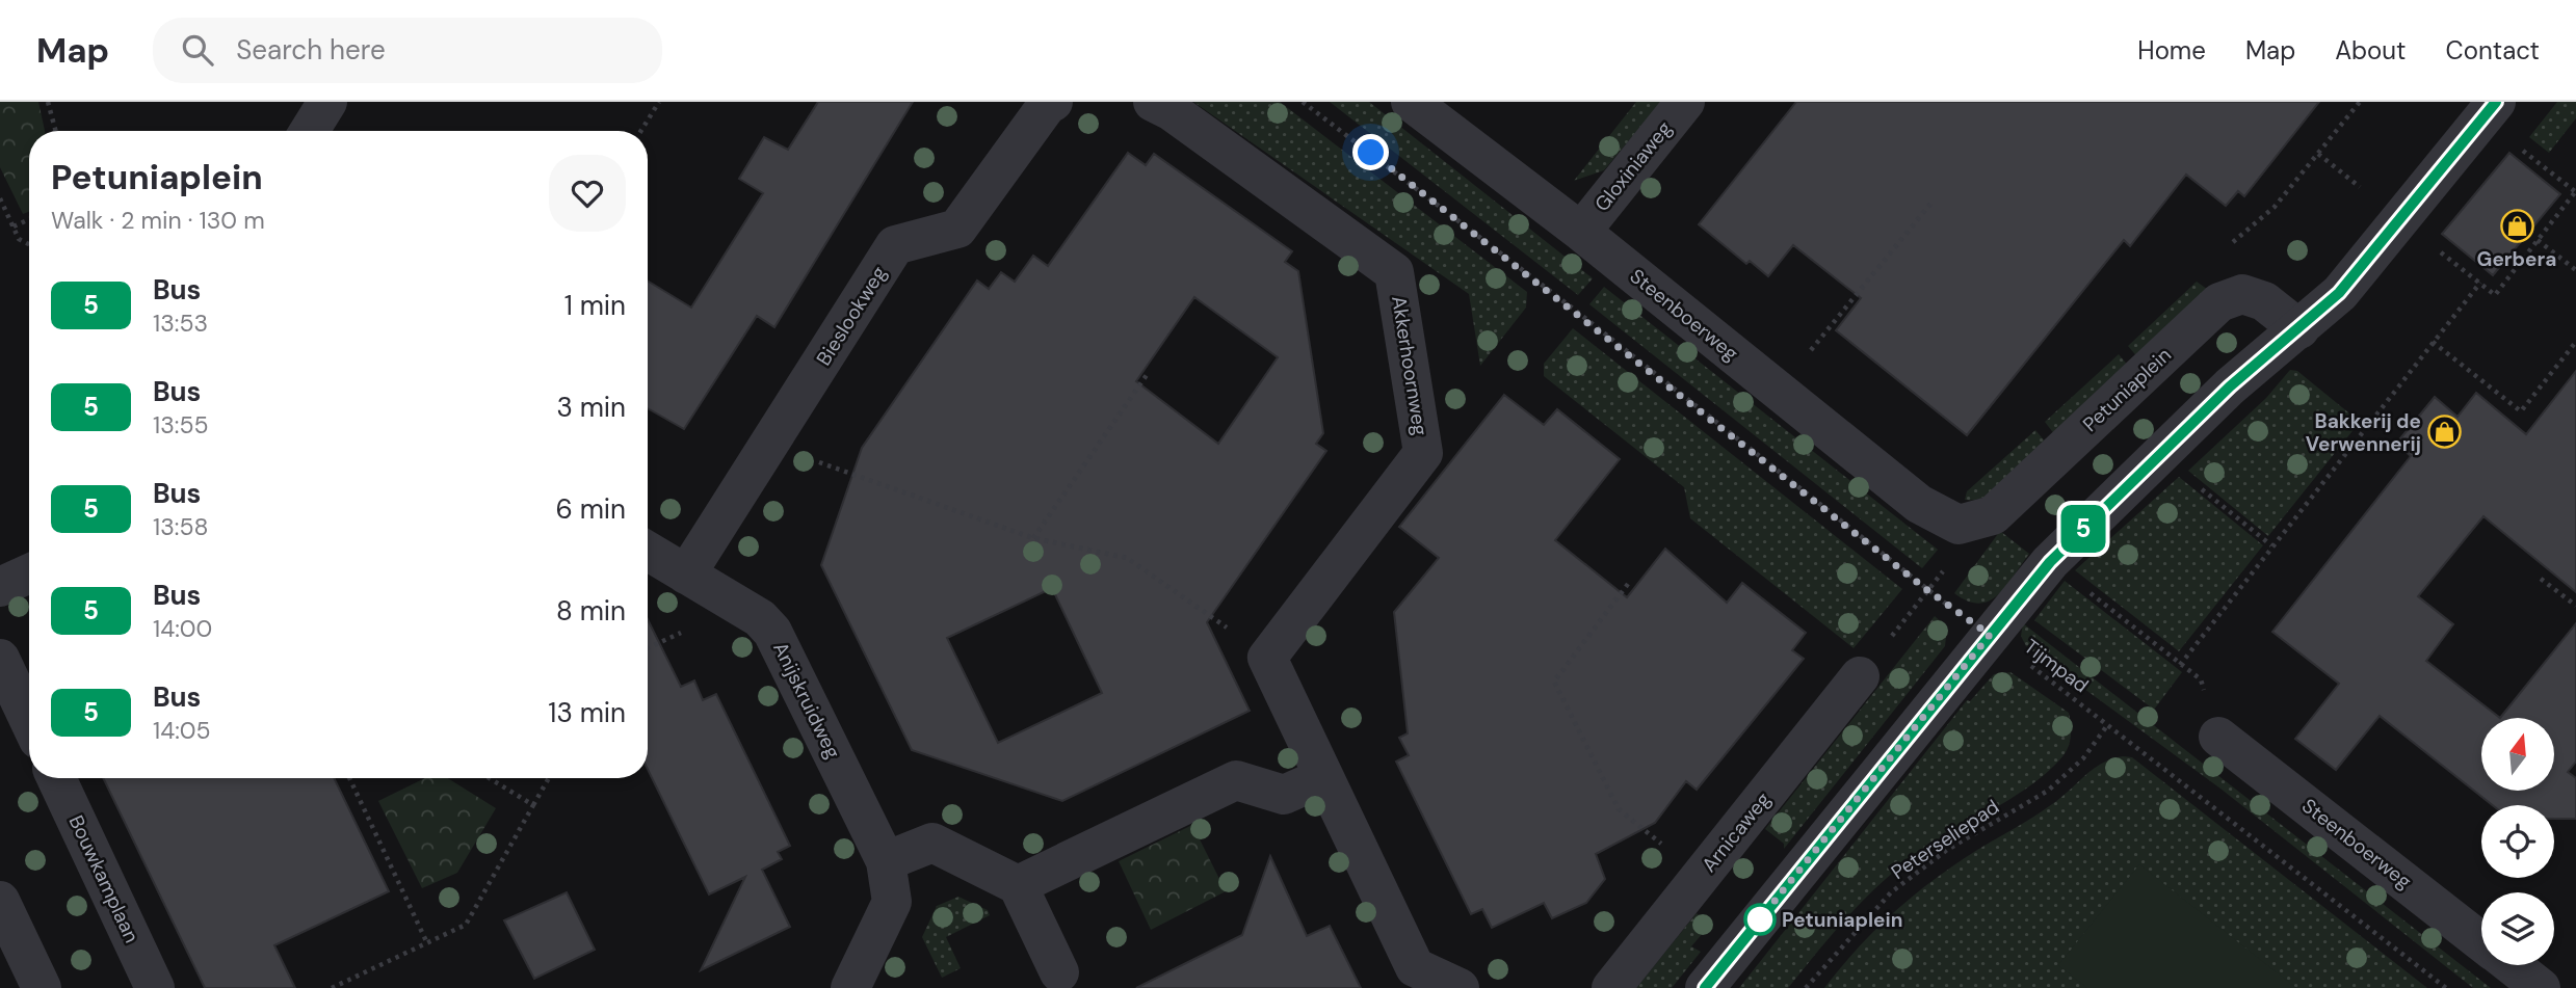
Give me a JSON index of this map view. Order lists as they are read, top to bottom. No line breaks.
{"streets":{"street":["Gloxiniaweg","Steenboerweg","Bieslookweg","Akkerhoornweg","Petuniaplein","Anijskruidweg","Arnicaweg","Bouwkamplaan"],"path":["Tijmpad","Peterseliepad"]},"crossings":[["Gloxiniaweg","Steenboerweg"],["Steenboerweg","Petuniaplein"],["Bieslookweg","Anijskruidweg"],["Tijmpad","Peterseliepad"]],"places":{"shop":["Gerbera","Bakkerij de Verwennerij"],"other":["Petuniaplein"]},"lines":["bus line 5"],"north":"top","page":{"header":"Map","search":"Search here","nav":["Home","Map","About","Contact"],"on_map":"5","heading":["Petuniaplein","Walk · 2 min · 130 m"],"list":[{"mark":"5","name":"Bus","note":"13:53","value":"1 min"},{"mark":"5","name":"Bus","note":"13:55","value":"3 min"},{"mark":"5","name":"Bus","note":"13:58","value":"6 min"},{"mark":"5","name":"Bus","note":"14:00","value":"8 min"},{"mark":"5","name":"Bus","note":"14:05","value":"13 min"}]}}
